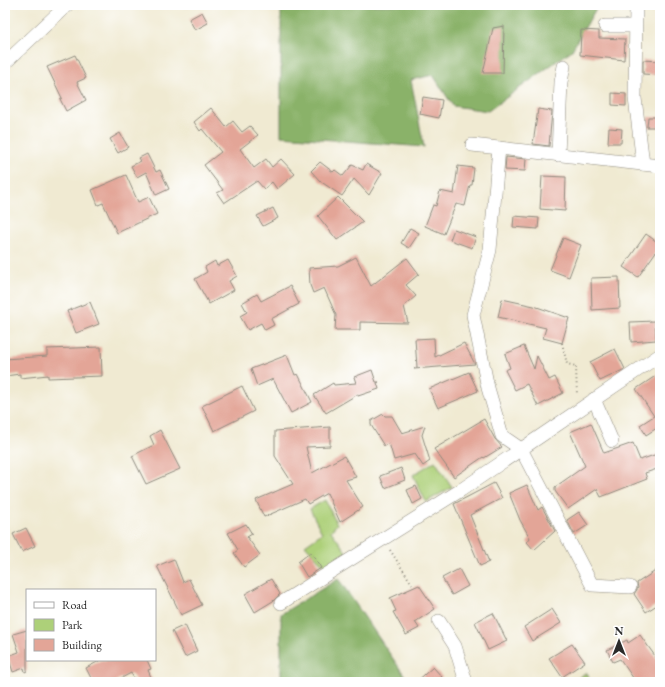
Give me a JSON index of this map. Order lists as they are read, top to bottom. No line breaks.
{"legend":["Road","Park","Building"],"north":"top"}
